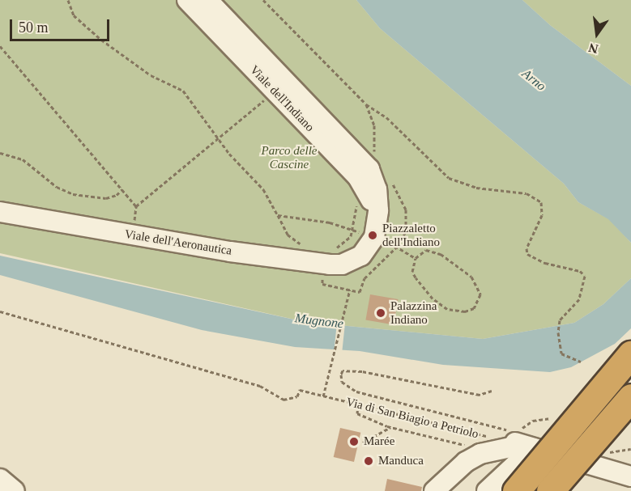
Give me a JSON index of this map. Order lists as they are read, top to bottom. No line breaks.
{"streets":{"street":["Viale dell'Indiano","Viale dell'Aeronautica"],"path":["Via di San Biagio a Petriolo"]},"crossings":[["Viale dell'Indiano","Viale dell'Aeronautica"]],"water":["Arno","Mugnone"],"parks":["Parco delle Cascine"],"places":["Piazzaletto dell'Indiano","Palazzina Indiano","Marée","Manduca"],"scale_bar":"50 m","north":"bottom"}
